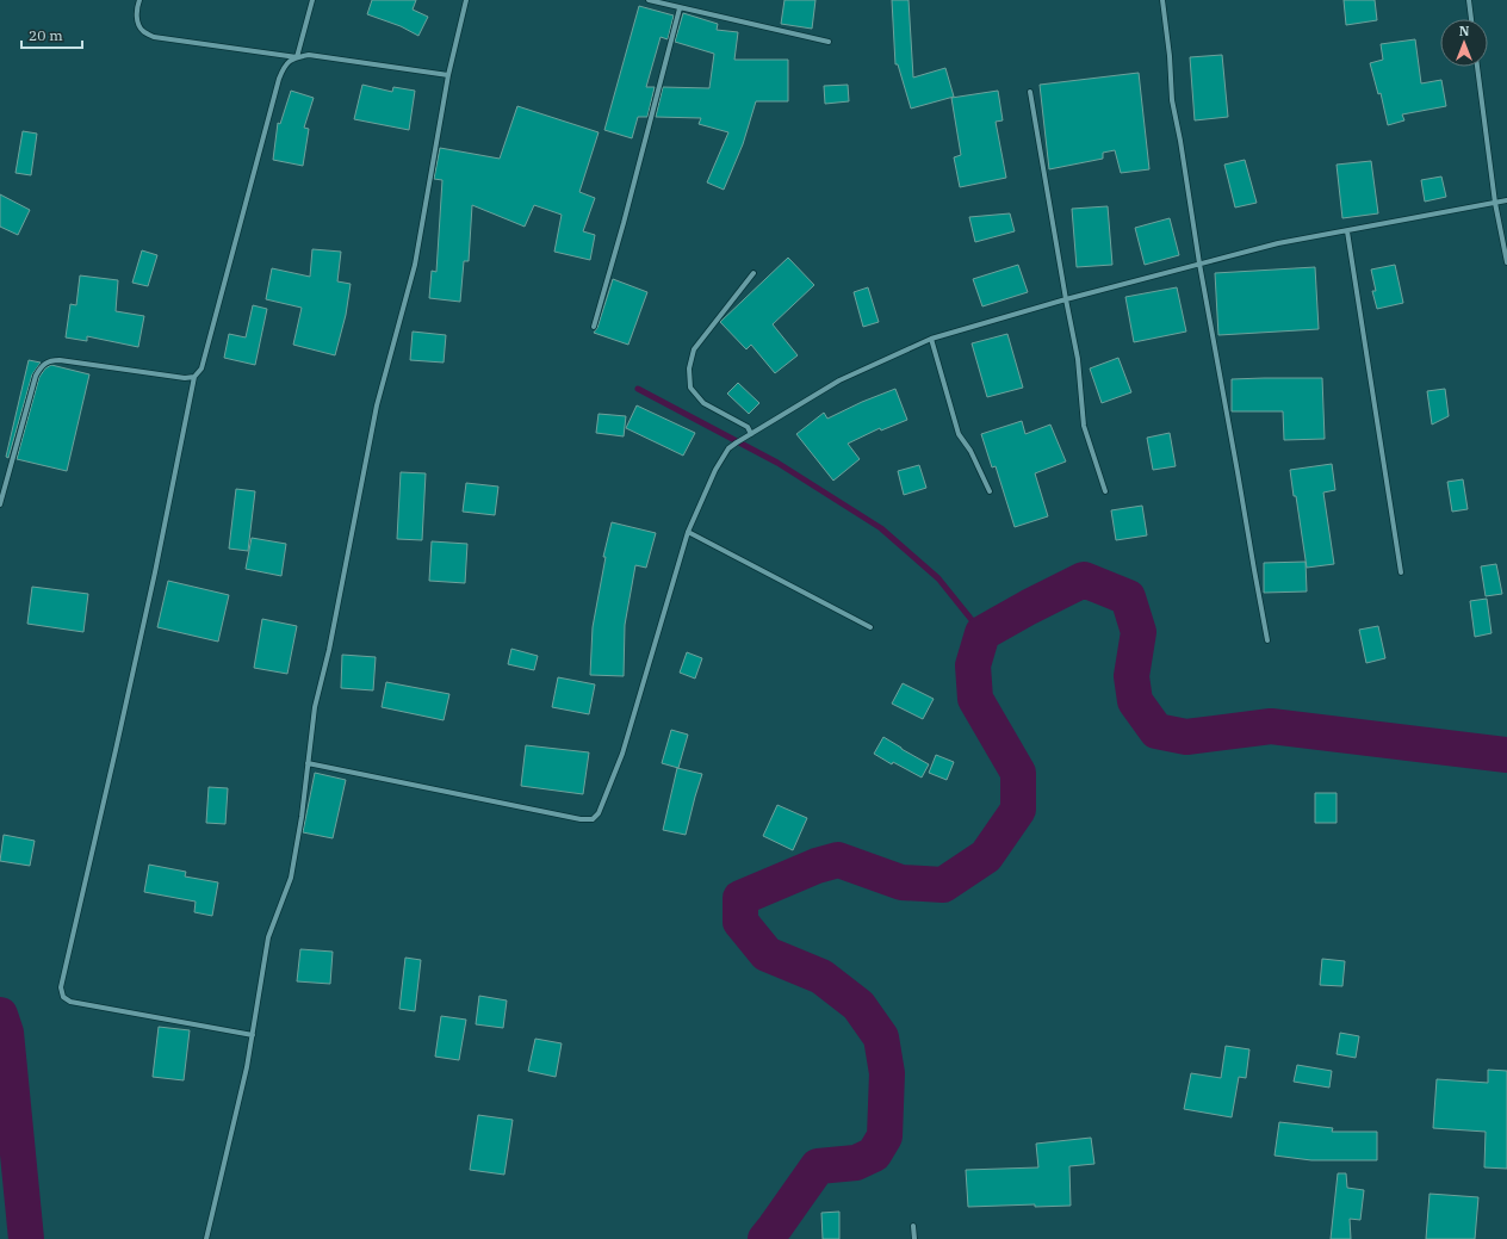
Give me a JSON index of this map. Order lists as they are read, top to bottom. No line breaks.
{"scale_bar":"20 m","north":"top"}
